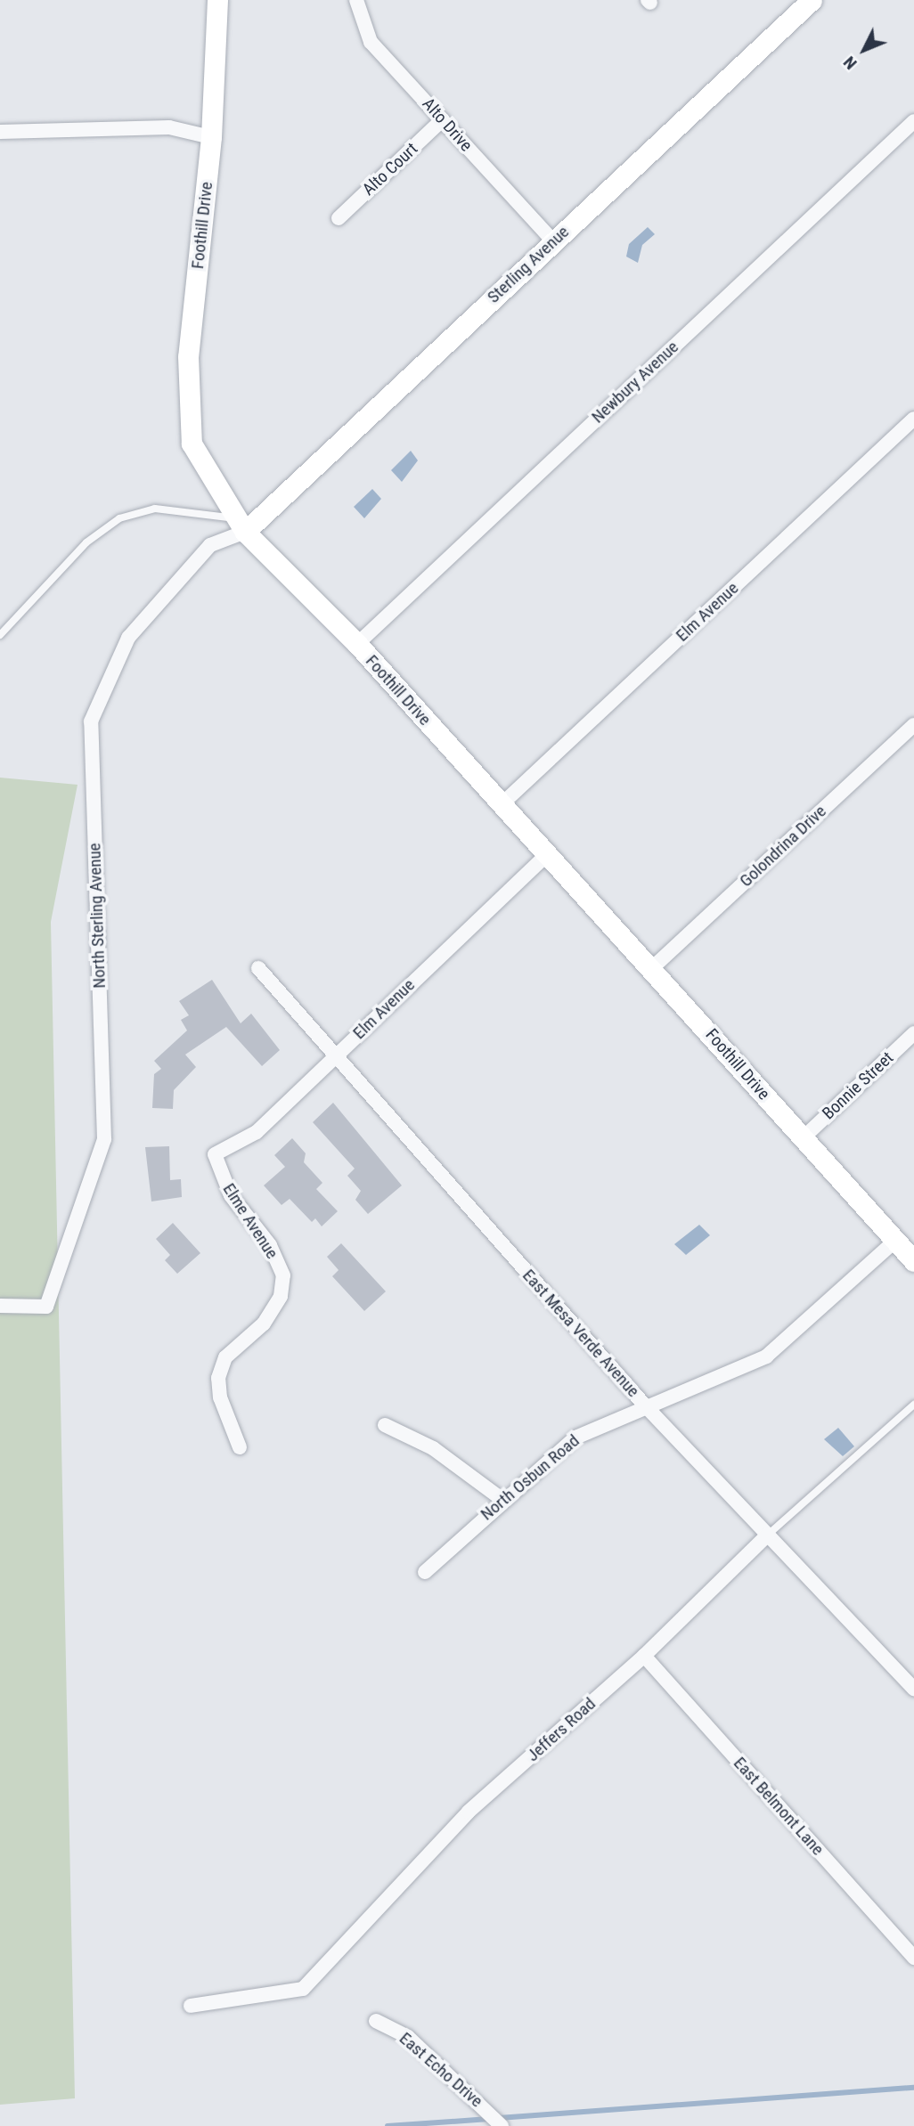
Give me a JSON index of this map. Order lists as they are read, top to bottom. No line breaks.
{"streets":{"street":["Alto Drive","Alto Court","Foothill Drive","Sterling Avenue","Newbury Avenue","Elm Avenue","Golondrina Drive","North Sterling Avenue","Bonnie Street","Elme Avenue","East Mesa Verde Avenue","North Osbun Road","Jeffers Road","East Belmont Lane","East Echo Drive"]},"crossings":[["Alto Drive","Alto Court"],["Alto Drive","Sterling Avenue"],["Foothill Drive","Sterling Avenue"],["Foothill Drive","Newbury Avenue"],["Foothill Drive","Elm Avenue"],["Foothill Drive","Golondrina Drive"],["Foothill Drive","North Sterling Avenue"],["Foothill Drive","Bonnie Street"],["Foothill Drive","North Osbun Road"],["Sterling Avenue","North Sterling Avenue"],["Elm Avenue","Elme Avenue"],["Elm Avenue","East Mesa Verde Avenue"],["East Mesa Verde Avenue","North Osbun Road"],["East Mesa Verde Avenue","Jeffers Road"],["Jeffers Road","East Belmont Lane"]],"north":"bottom left"}
